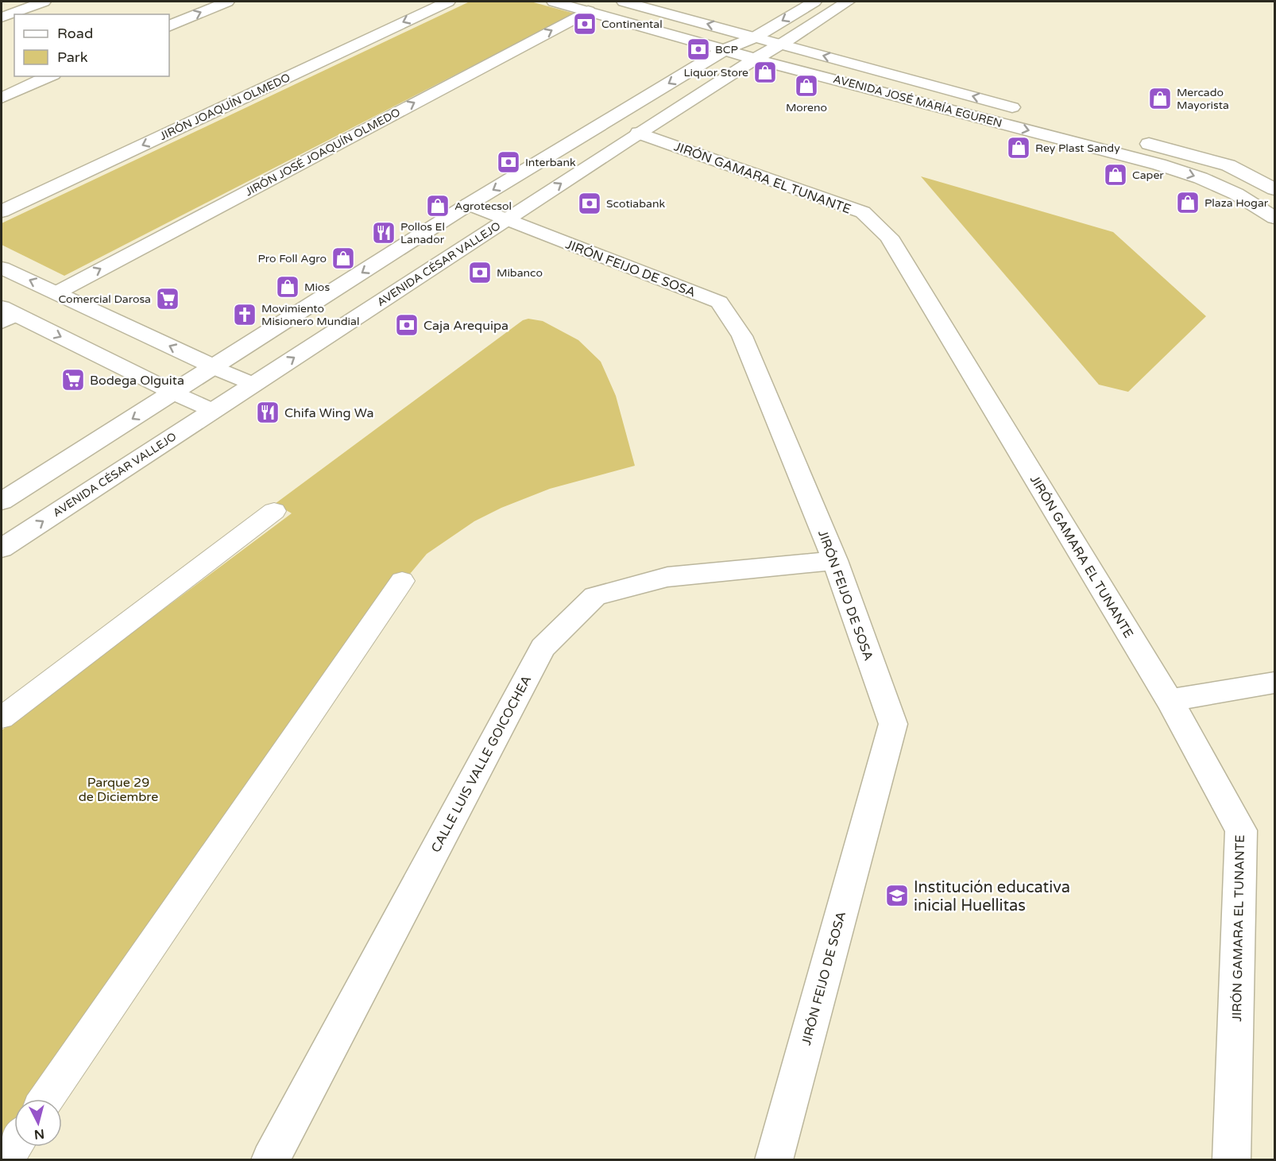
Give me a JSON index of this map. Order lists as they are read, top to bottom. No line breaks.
{"streets":{"street":["AVENIDA JOSÉ MARÍA EGUREN","JIRÓN JOAQUÍN OLMEDO","JIRÓN JOSÉ JOAQUÍN OLMEDO","JIRÓN GAMARA EL TUNANTE","AVENIDA CÉSAR VALLEJO","JIRÓN FEIJO DE SOSA","CALLE LUIS VALLE GOICOCHEA"]},"crossings":[["AVENIDA JOSÉ MARÍA EGUREN","JIRÓN JOSÉ JOAQUÍN OLMEDO"],["AVENIDA JOSÉ MARÍA EGUREN","AVENIDA CÉSAR VALLEJO"],["JIRÓN GAMARA EL TUNANTE","AVENIDA CÉSAR VALLEJO"],["AVENIDA CÉSAR VALLEJO","JIRÓN FEIJO DE SOSA"],["JIRÓN FEIJO DE SOSA","CALLE LUIS VALLE GOICOCHEA"]],"parks":["Parque 29 de Diciembre"],"places":{"bank":["Continental","BCP","Interbank","Scotiabank","Mibanco","Caja Arequipa"],"shop":["Liquor Store","Moreno","Mercado Mayorista","Rey Plast Sandy","Caper","Plaza Hogar","Agrotecsol","Pro Foll Agro","Mios"],"restaurant":["Pollos El Lanador","Chifa Wing Wa"],"supermarket":["Comercial Darosa","Bodega Olguita"],"church":["Movimiento Misionero Mundial"],"school or university":["Institución educativa inicial Huellitas"]},"legend":["Road","Park"],"north":"bottom"}
